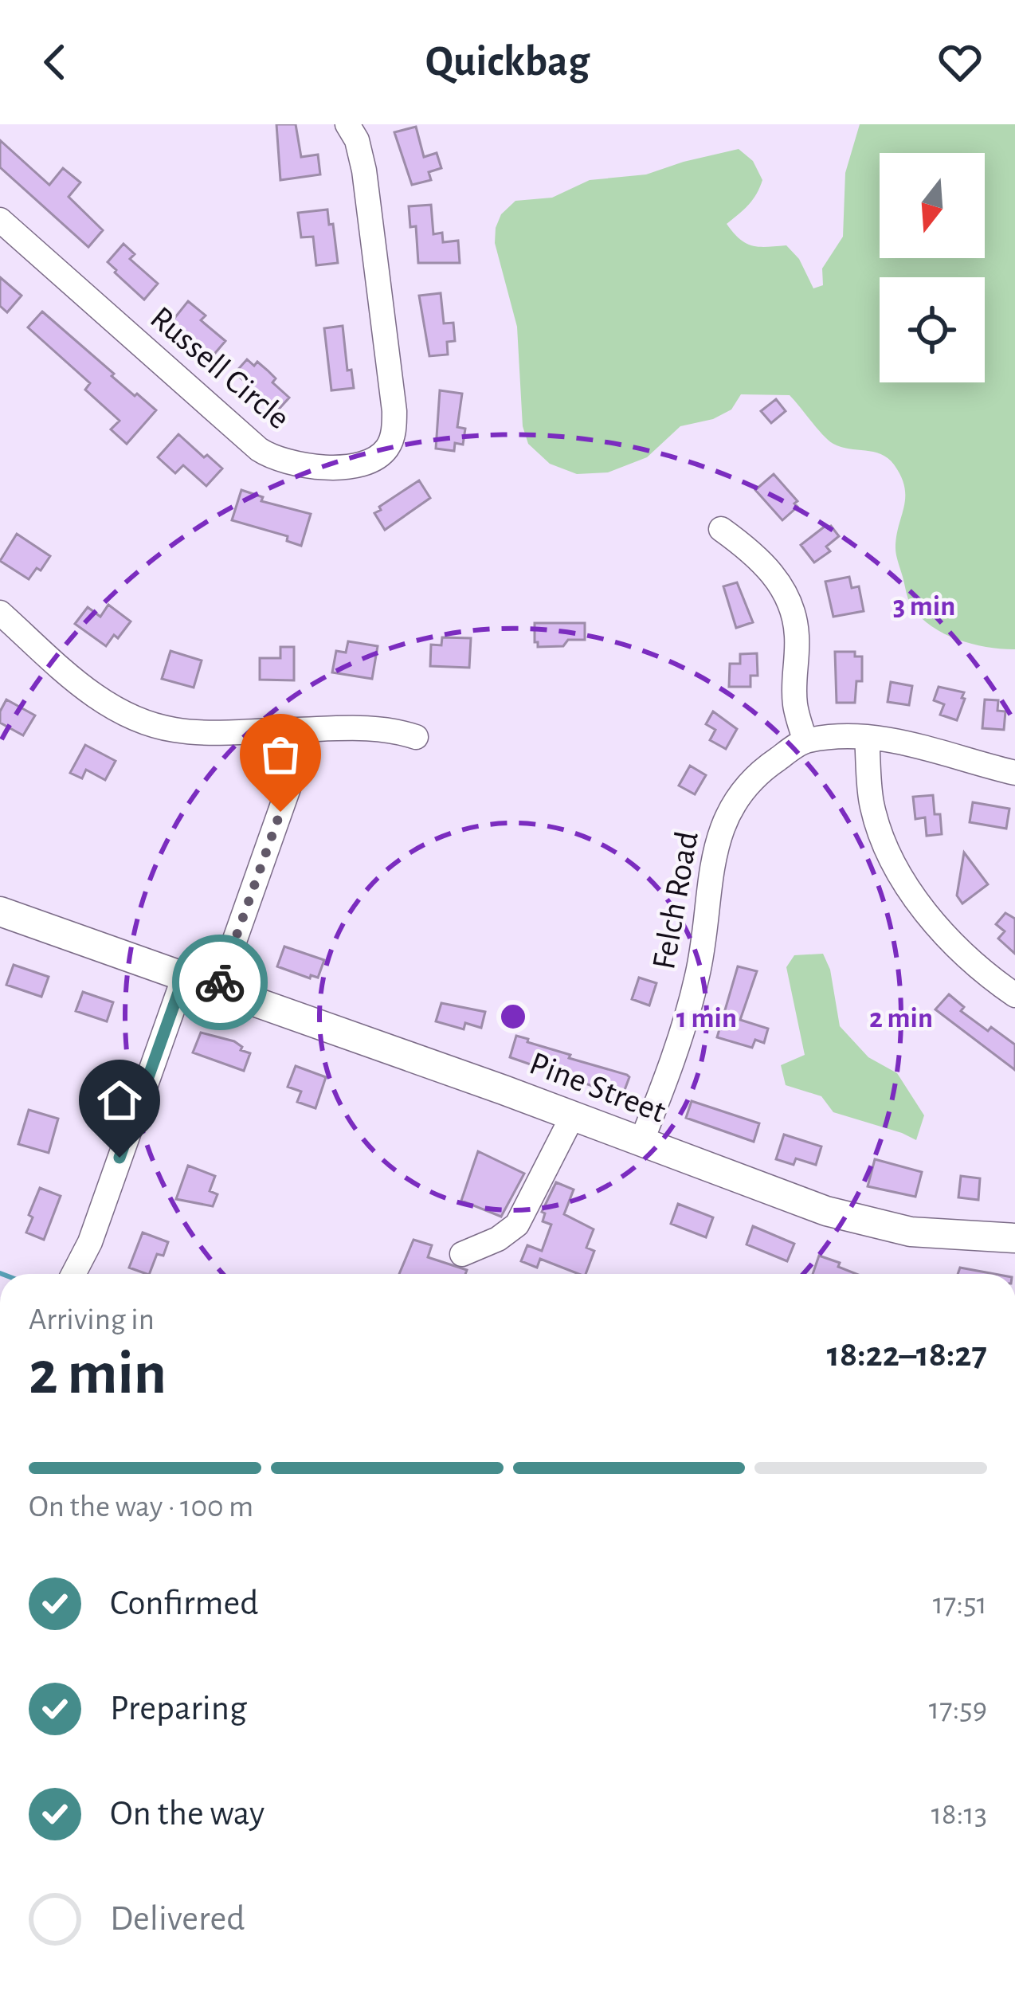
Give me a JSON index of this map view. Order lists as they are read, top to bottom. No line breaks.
{"streets":{"main road":["Pine Street"],"street":["Russell Circle","Felch Road"]},"crossings":[["Felch Road","Pine Street"]],"north":"bottom","page":{"header":"Quickbag","heading":["2 min","Arriving in","18:22–18:27"],"bar":"On the way · 100 m","list":[["Confirmed","17:51"],["Preparing","17:59"],["On the way","18:13"],"Delivered"]},"rings":["3 min","1 min","2 min"]}
